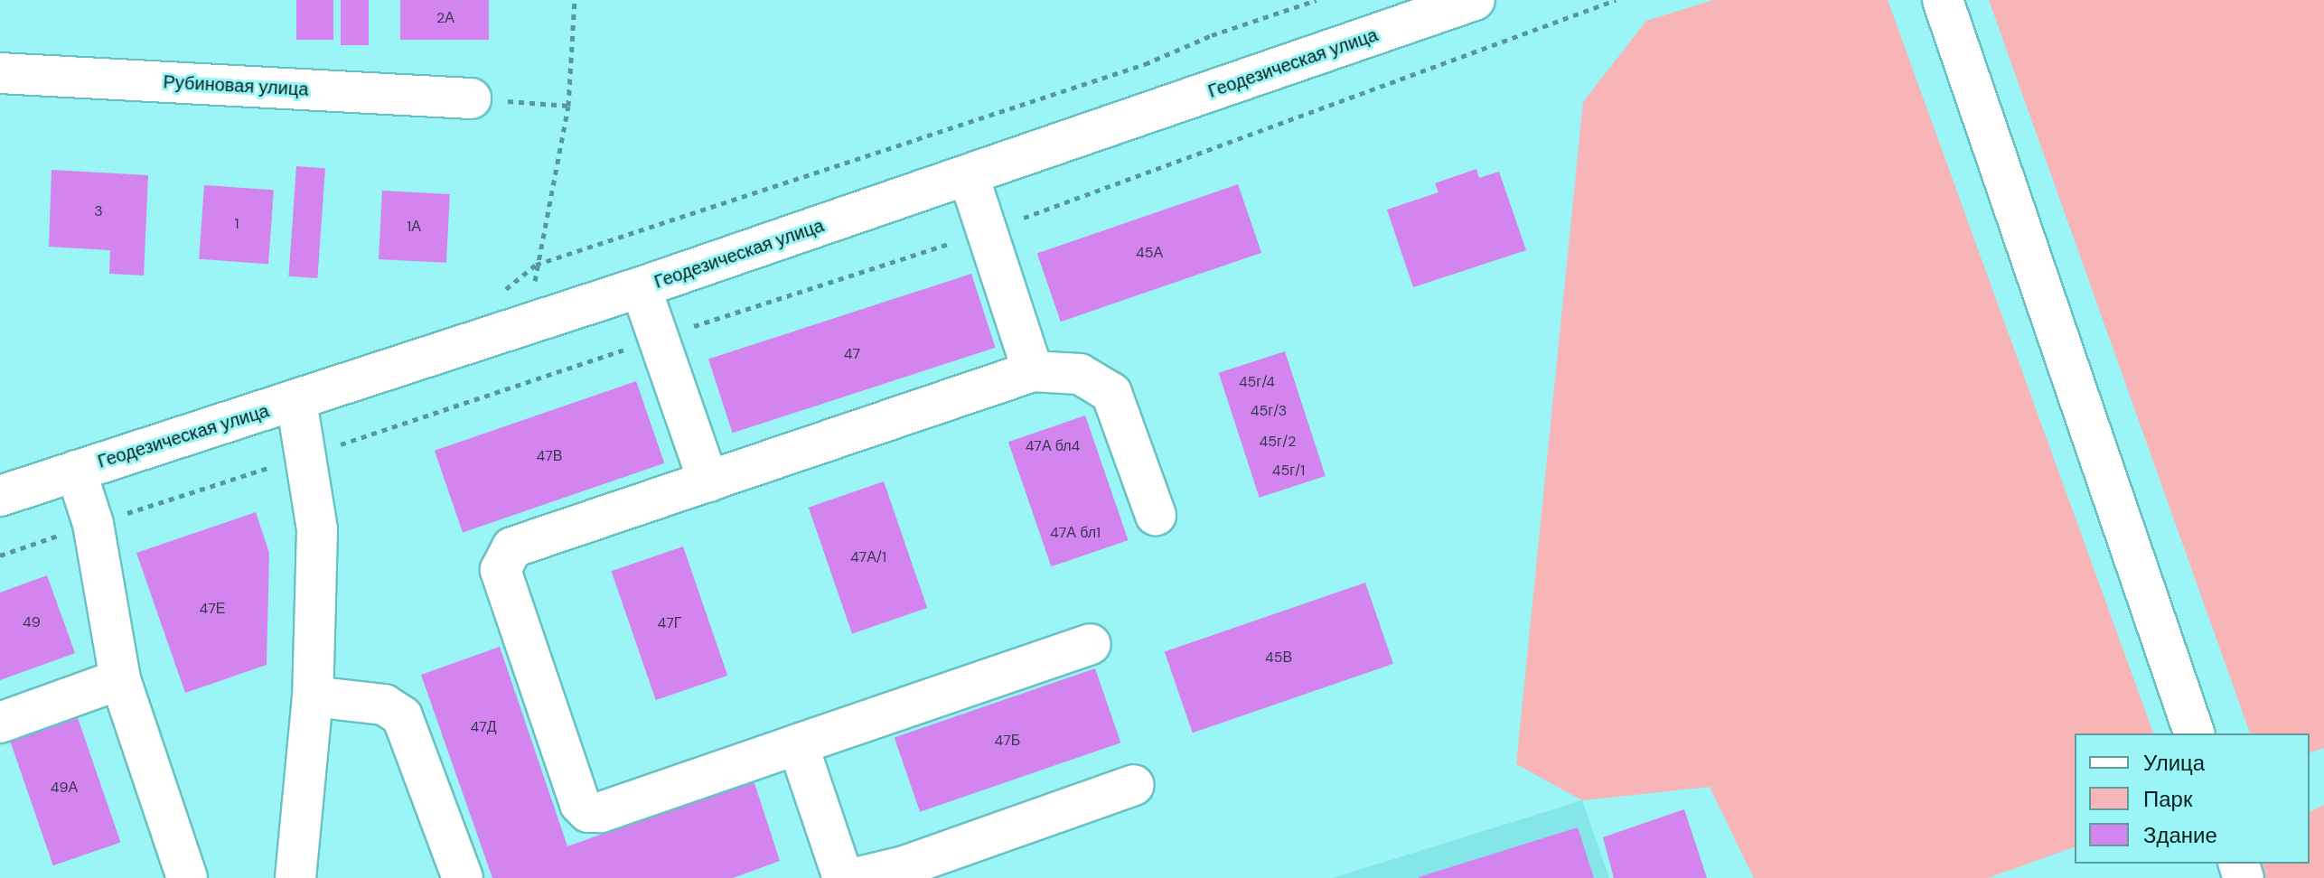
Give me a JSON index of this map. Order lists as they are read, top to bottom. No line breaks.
{"streets":{"street":["Геодезическая улица","Рубиновая улица"]},"house_numbers":["2А","3","1","1А","45А","47","45г/4","45г/3","45г/2","47А бл4","47В","45г/1","47А бл1","47А/1","47Е","49","47Г","45В","47Д","47Б","49А"],"legend":["Улица","Парк","Здание"]}
